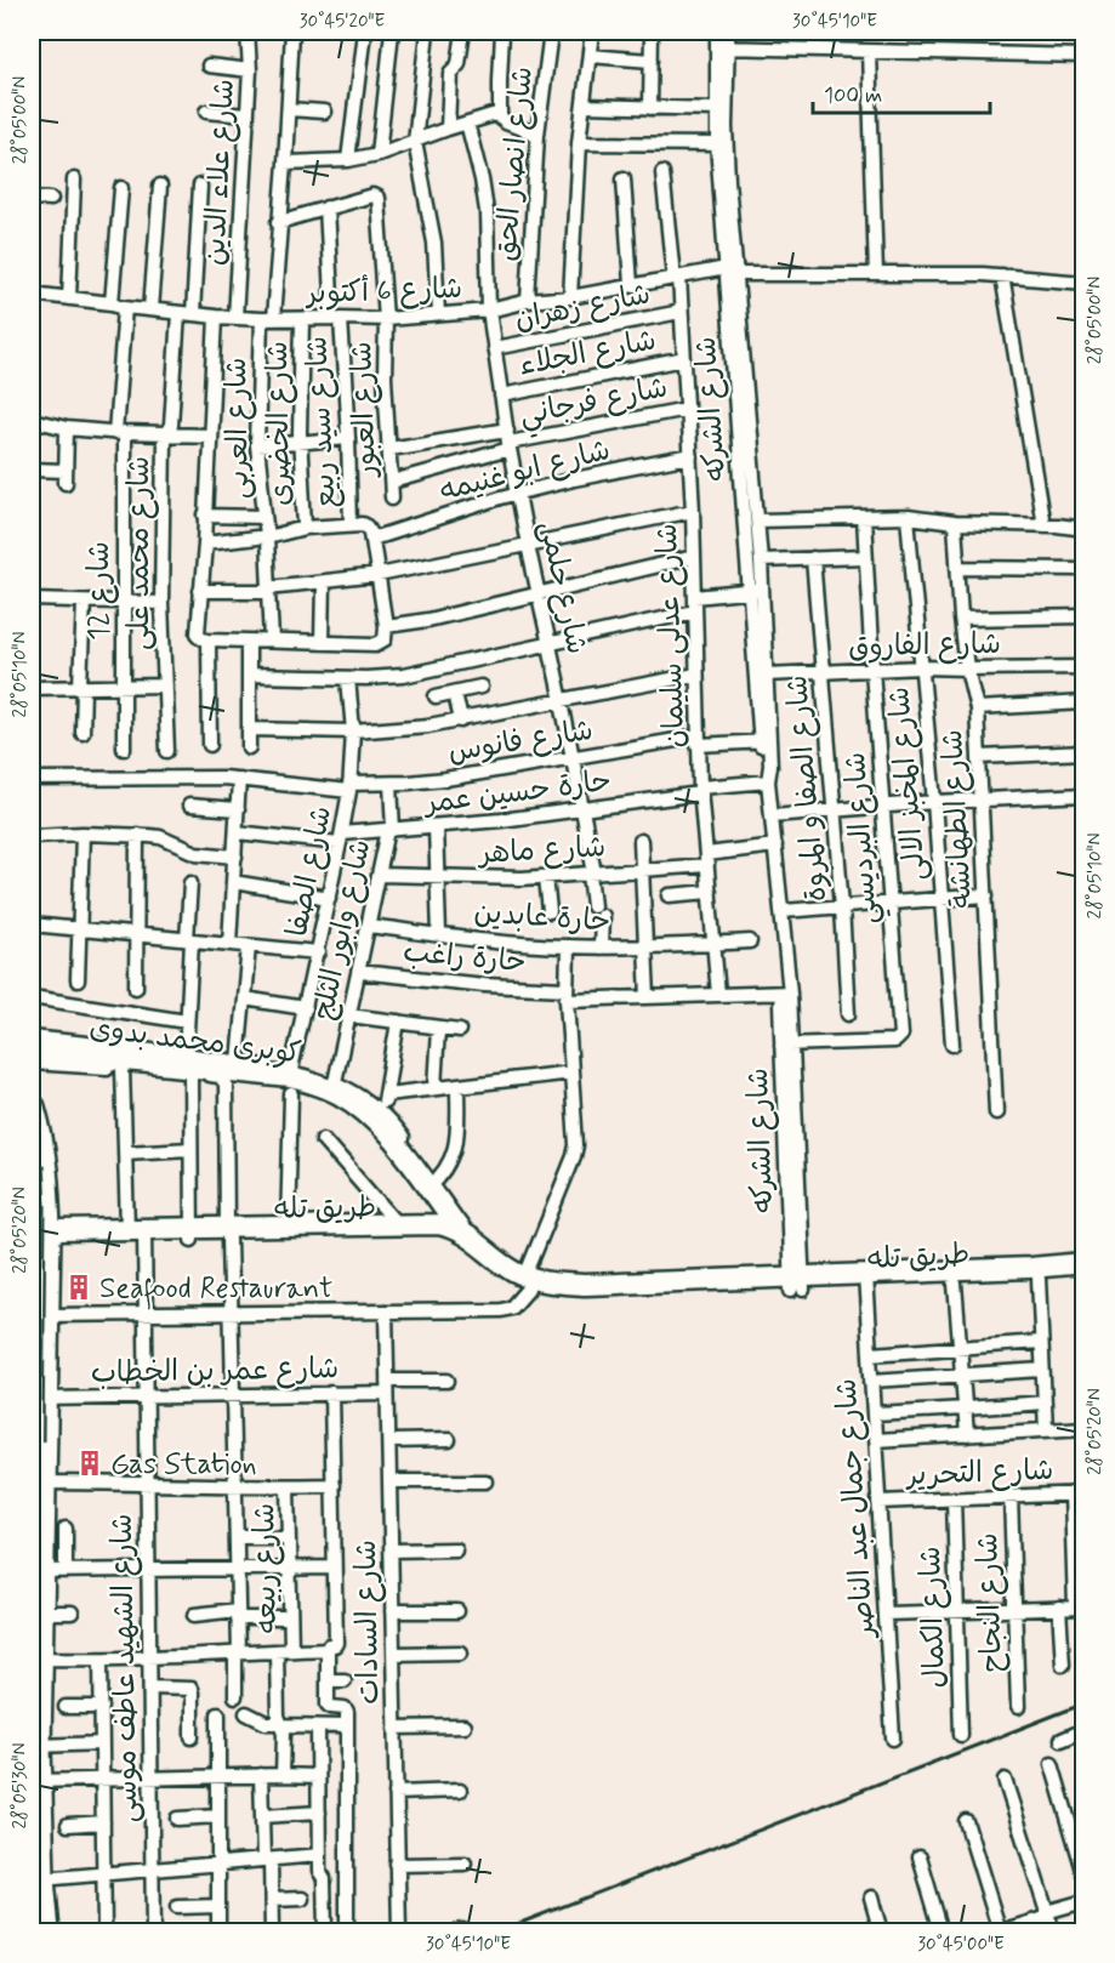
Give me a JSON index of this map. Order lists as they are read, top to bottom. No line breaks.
{"streets":{"main road":["كوبرى محمد بدوى","طريق تله"],"street":["شارع انصار الحق","شارع علاء الدين","شارع 6 أكتوبر","شارع زهران","شارع الجلاء","شارع فرجاني","شارع العبور","شارع الشركه","شارع سيد ربيع","شارع الخضرى","شارع العربى","شارع ابو غنيمه","شارع محمد على","شارع حلمى","شارع 12","شارع عدلى سليمان","شارع الفاروق","شارع فانوس","شارع المخبز الالى","شارع الصفا و المروة","حارة حسين عمر","شارع الطهانشة","شارع البرديسي","شارع ماهر","شارع الصفا","حارة عابدين","شارع وابور الثلج","حارة راغب","شارع عمر بن الخطاب","شارع التحرير","شارع جمال عبد الناصر","شارع ربيعه","شارع النجاح","شارع الكمال","شارع السادات","شارع الشهيد عاطف موسى"]},"crossings":[["شارع انصار الحق","شارع 6 أكتوبر"],["شارع علاء الدين","شارع 6 أكتوبر"],["شارع 6 أكتوبر","شارع العبور"],["شارع 6 أكتوبر","شارع الشركه"],["شارع 6 أكتوبر","شارع سيد ربيع"],["شارع 6 أكتوبر","شارع الخضرى"],["شارع 6 أكتوبر","شارع العربى"],["شارع 6 أكتوبر","شارع محمد على"],["شارع 6 أكتوبر","شارع حلمى"],["شارع 6 أكتوبر","شارع 12"],["شارع 6 أكتوبر","شارع عدلى سليمان"],["شارع زهران","شارع حلمى"],["شارع زهران","شارع عدلى سليمان"],["شارع الجلاء","شارع حلمى"],["شارع الجلاء","شارع عدلى سليمان"],["شارع فرجاني","شارع العبور"],["شارع فرجاني","شارع حلمى"],["شارع فرجاني","شارع عدلى سليمان"],["شارع العبور","شارع سيد ربيع"],["شارع الشركه","شارع الفاروق"],["شارع الشركه","شارع فانوس"],["شارع الشركه","حارة حسين عمر"],["شارع الشركه","شارع البرديسي"],["شارع الشركه","شارع ماهر"],["شارع الشركه","حارة راغب"],["شارع الشركه","طريق تله"],["شارع ابو غنيمه","شارع حلمى"],["شارع ابو غنيمه","شارع عدلى سليمان"],["شارع حلمى","شارع فانوس"],["شارع حلمى","حارة حسين عمر"],["شارع حلمى","شارع ماهر"],["شارع حلمى","حارة عابدين"],["شارع عدلى سليمان","شارع فانوس"],["شارع عدلى سليمان","حارة حسين عمر"],["شارع عدلى سليمان","شارع ماهر"],["شارع عدلى سليمان","حارة عابدين"],["شارع عدلى سليمان","حارة راغب"],["شارع الفاروق","شارع المخبز الالى"],["شارع الفاروق","شارع الصفا و المروة"],["شارع الفاروق","شارع الطهانشة"],["شارع الفاروق","شارع البرديسي"],["شارع فانوس","شارع الصفا"],["شارع فانوس","شارع وابور الثلج"],["حارة حسين عمر","شارع الصفا"],["حارة حسين عمر","شارع وابور الثلج"],["شارع ماهر","شارع وابور الثلج"],["حارة عابدين","شارع وابور الثلج"],["شارع وابور الثلج","حارة راغب"],["كوبرى محمد بدوى","طريق تله"],["طريق تله","شارع جمال عبد الناصر"],["طريق تله","شارع الشهيد عاطف موسى"],["شارع عمر بن الخطاب","شارع السادات"],["شارع عمر بن الخطاب","شارع الشهيد عاطف موسى"],["شارع التحرير","شارع جمال عبد الناصر"],["شارع التحرير","شارع النجاح"],["شارع التحرير","شارع الكمال"]],"places":{"building":["Seafood Restaurant","Gas Station"]},"scale_bar":"100 m","coordinates":["30°45'20\"E","30°45'10\"E","28°05'00\"N","28°05'10\"N","28°05'20\"N","28°05'30\"N","30°45'00\"E"]}
